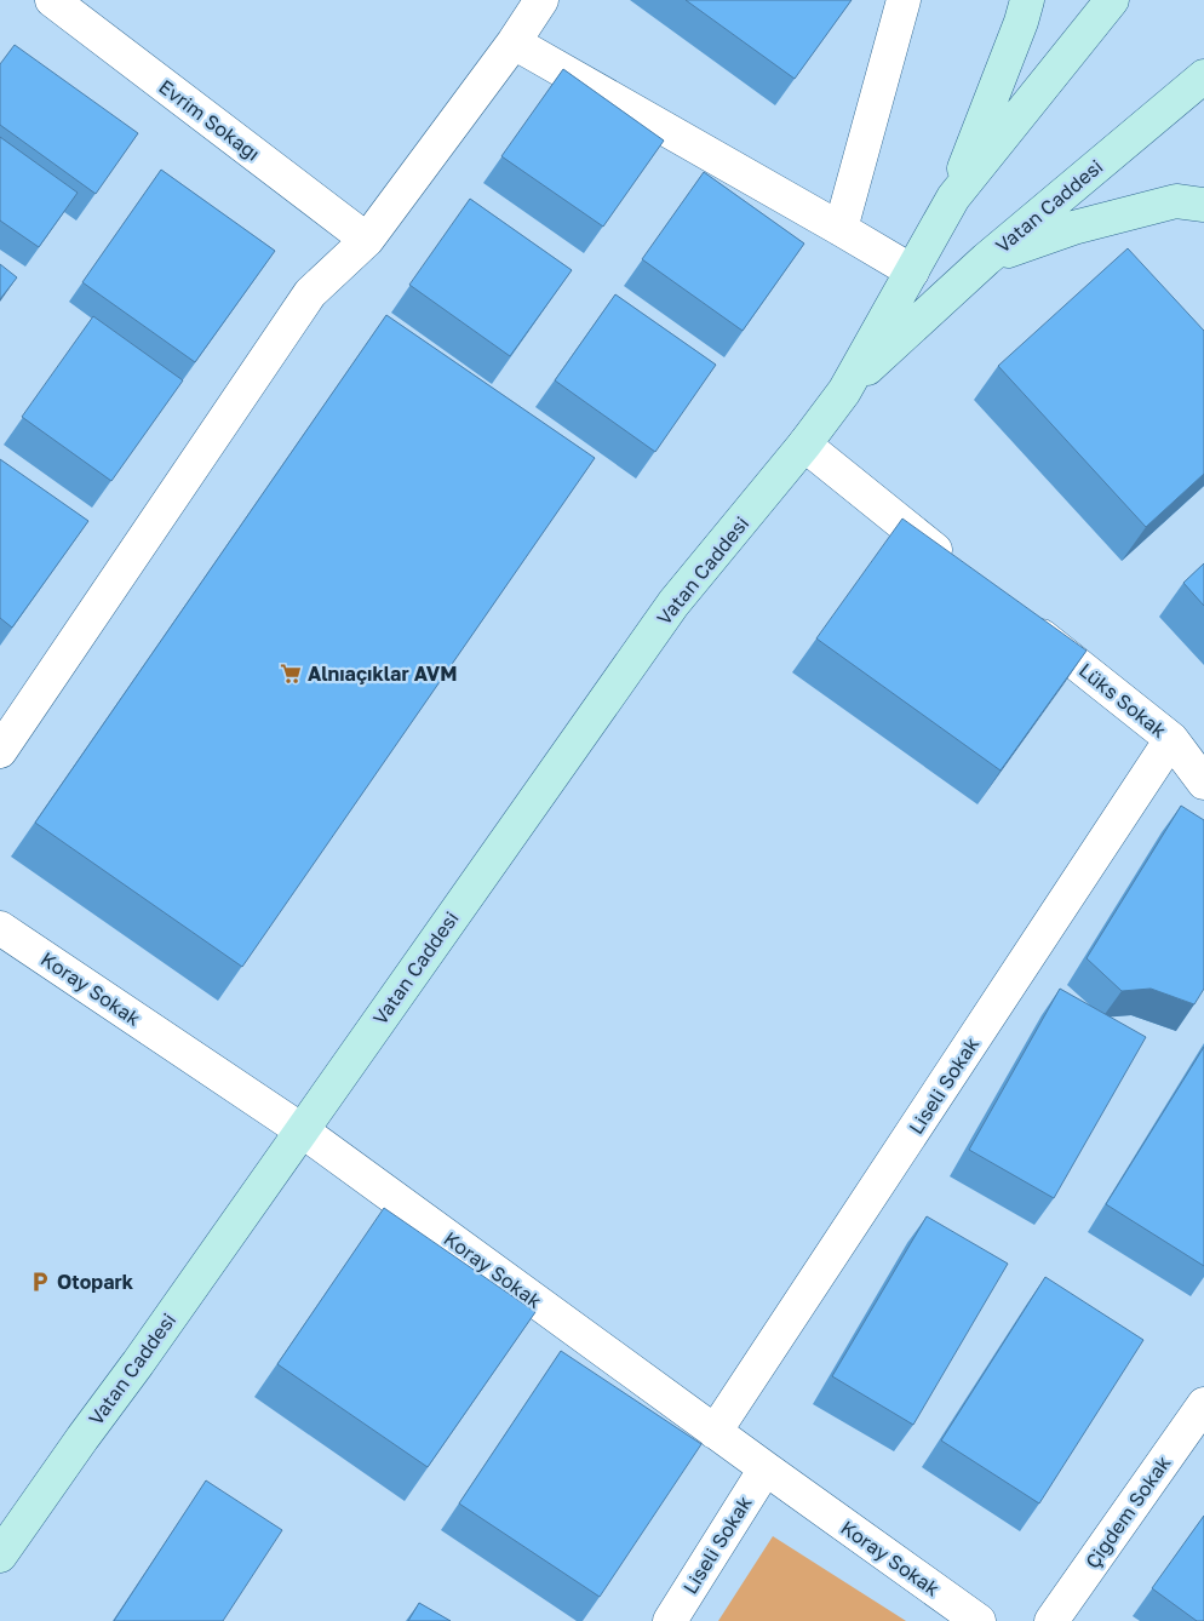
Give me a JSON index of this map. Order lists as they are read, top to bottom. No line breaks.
{"streets":{"main road":["Vatan Caddesi"],"street":["Evrim Sokağı","Lüks Sokak","Koray Sokak","Liseli Sokak","Çiğdem Sokak"]},"crossings":[["Vatan Caddesi","Koray Sokak"],["Lüks Sokak","Liseli Sokak"],["Koray Sokak","Liseli Sokak"]],"places":{"supermarket":["Alnıaçıklar AVM"],"parking":["Otopark"]}}
